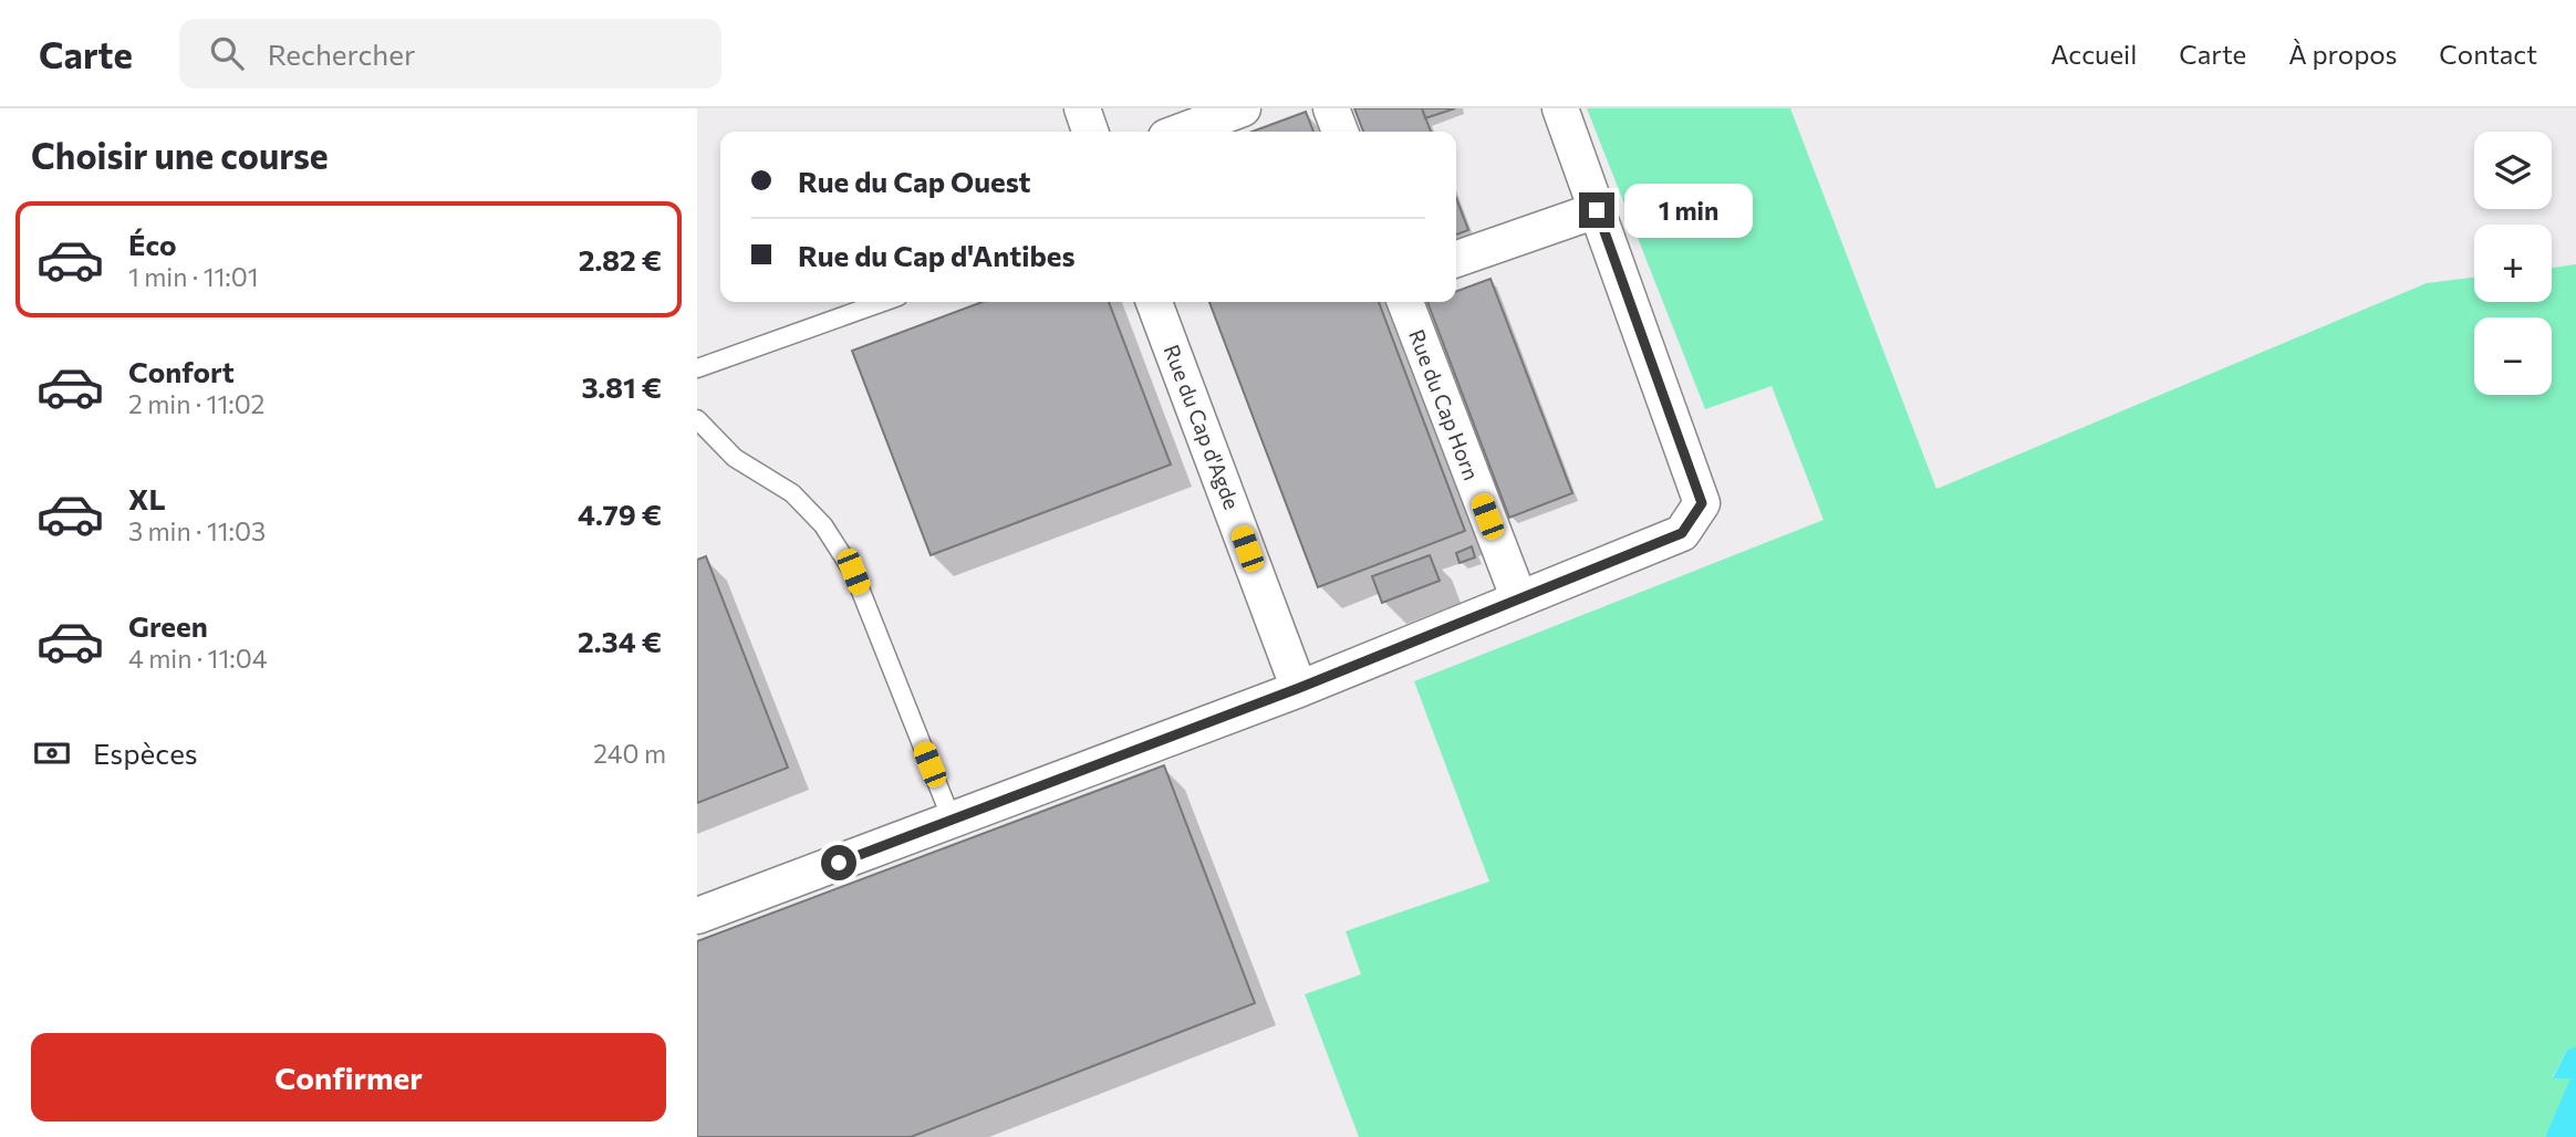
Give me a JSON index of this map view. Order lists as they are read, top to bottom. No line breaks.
{"streets":{"street":["Rue du Cap Horn","Rue du Cap d'Agde"]},"page":{"header":"Carte","search":"Rechercher","nav":["Accueil","Carte","À propos","Contact"],"heading":"Choisir une course","map_buttons":["+","−"],"banner":["Rue du Cap Ouest","Rue du Cap d'Antibes"],"bubble":"1 min","list":[{"name":"Éco","note":"1 min · 11:01","value":"2.82 €"},{"name":"Confort","note":"2 min · 11:02","value":"3.81 €"},{"name":"XL","note":"3 min · 11:03","value":"4.79 €"},{"name":"Green","note":"4 min · 11:04","value":"2.34 €"}],"pay":["Espèces","240 m"],"buttons":"Confirmer"}}
